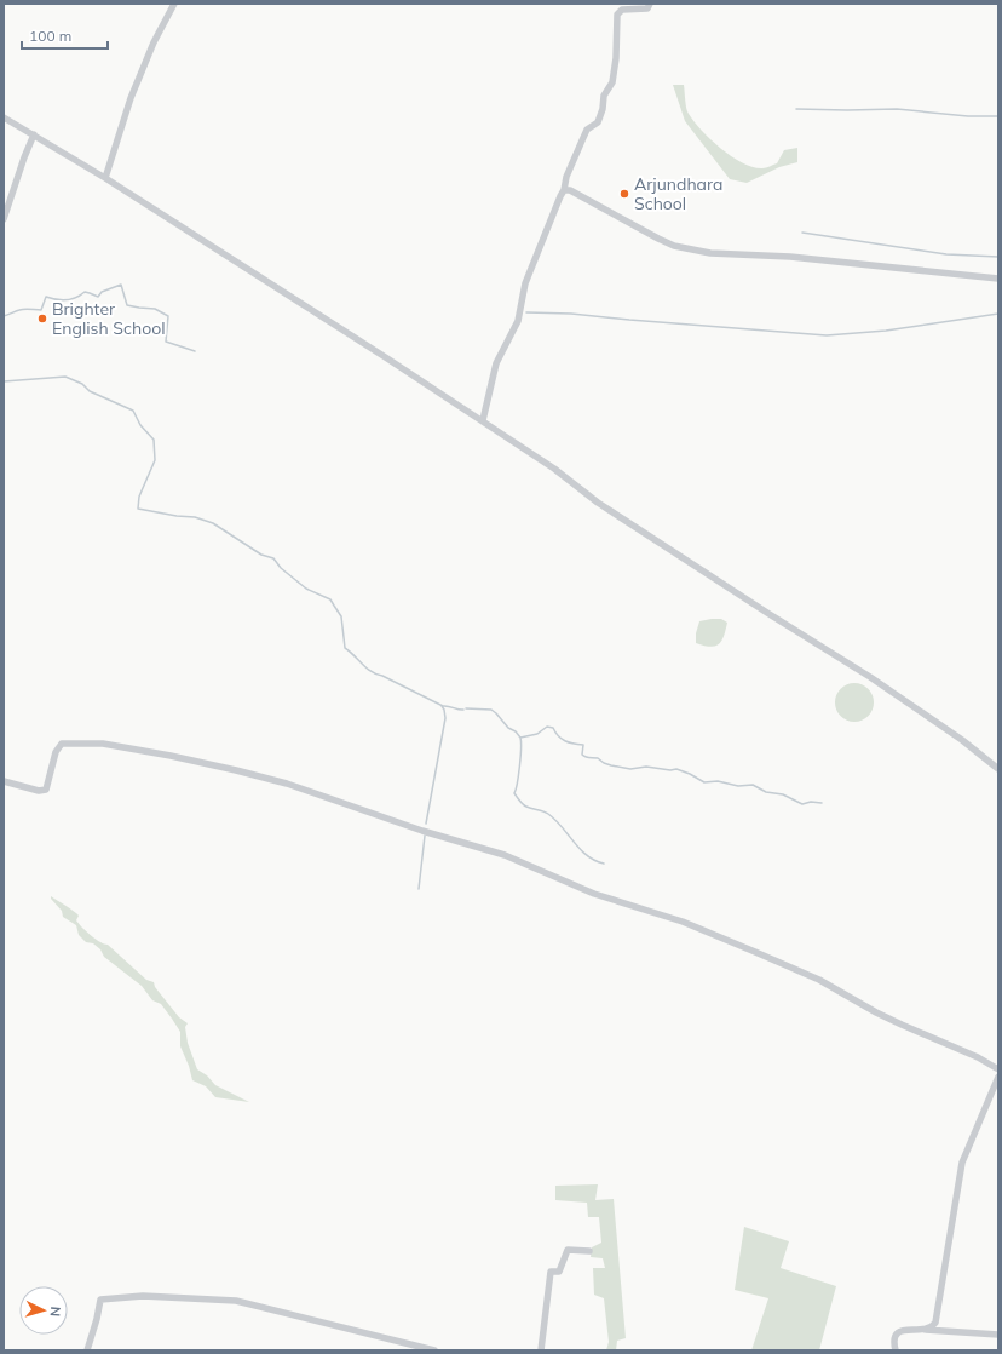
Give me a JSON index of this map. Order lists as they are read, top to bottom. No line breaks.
{"places":["Arjundhara School","Brighter English School"],"scale_bar":"100 m","north":"right"}
